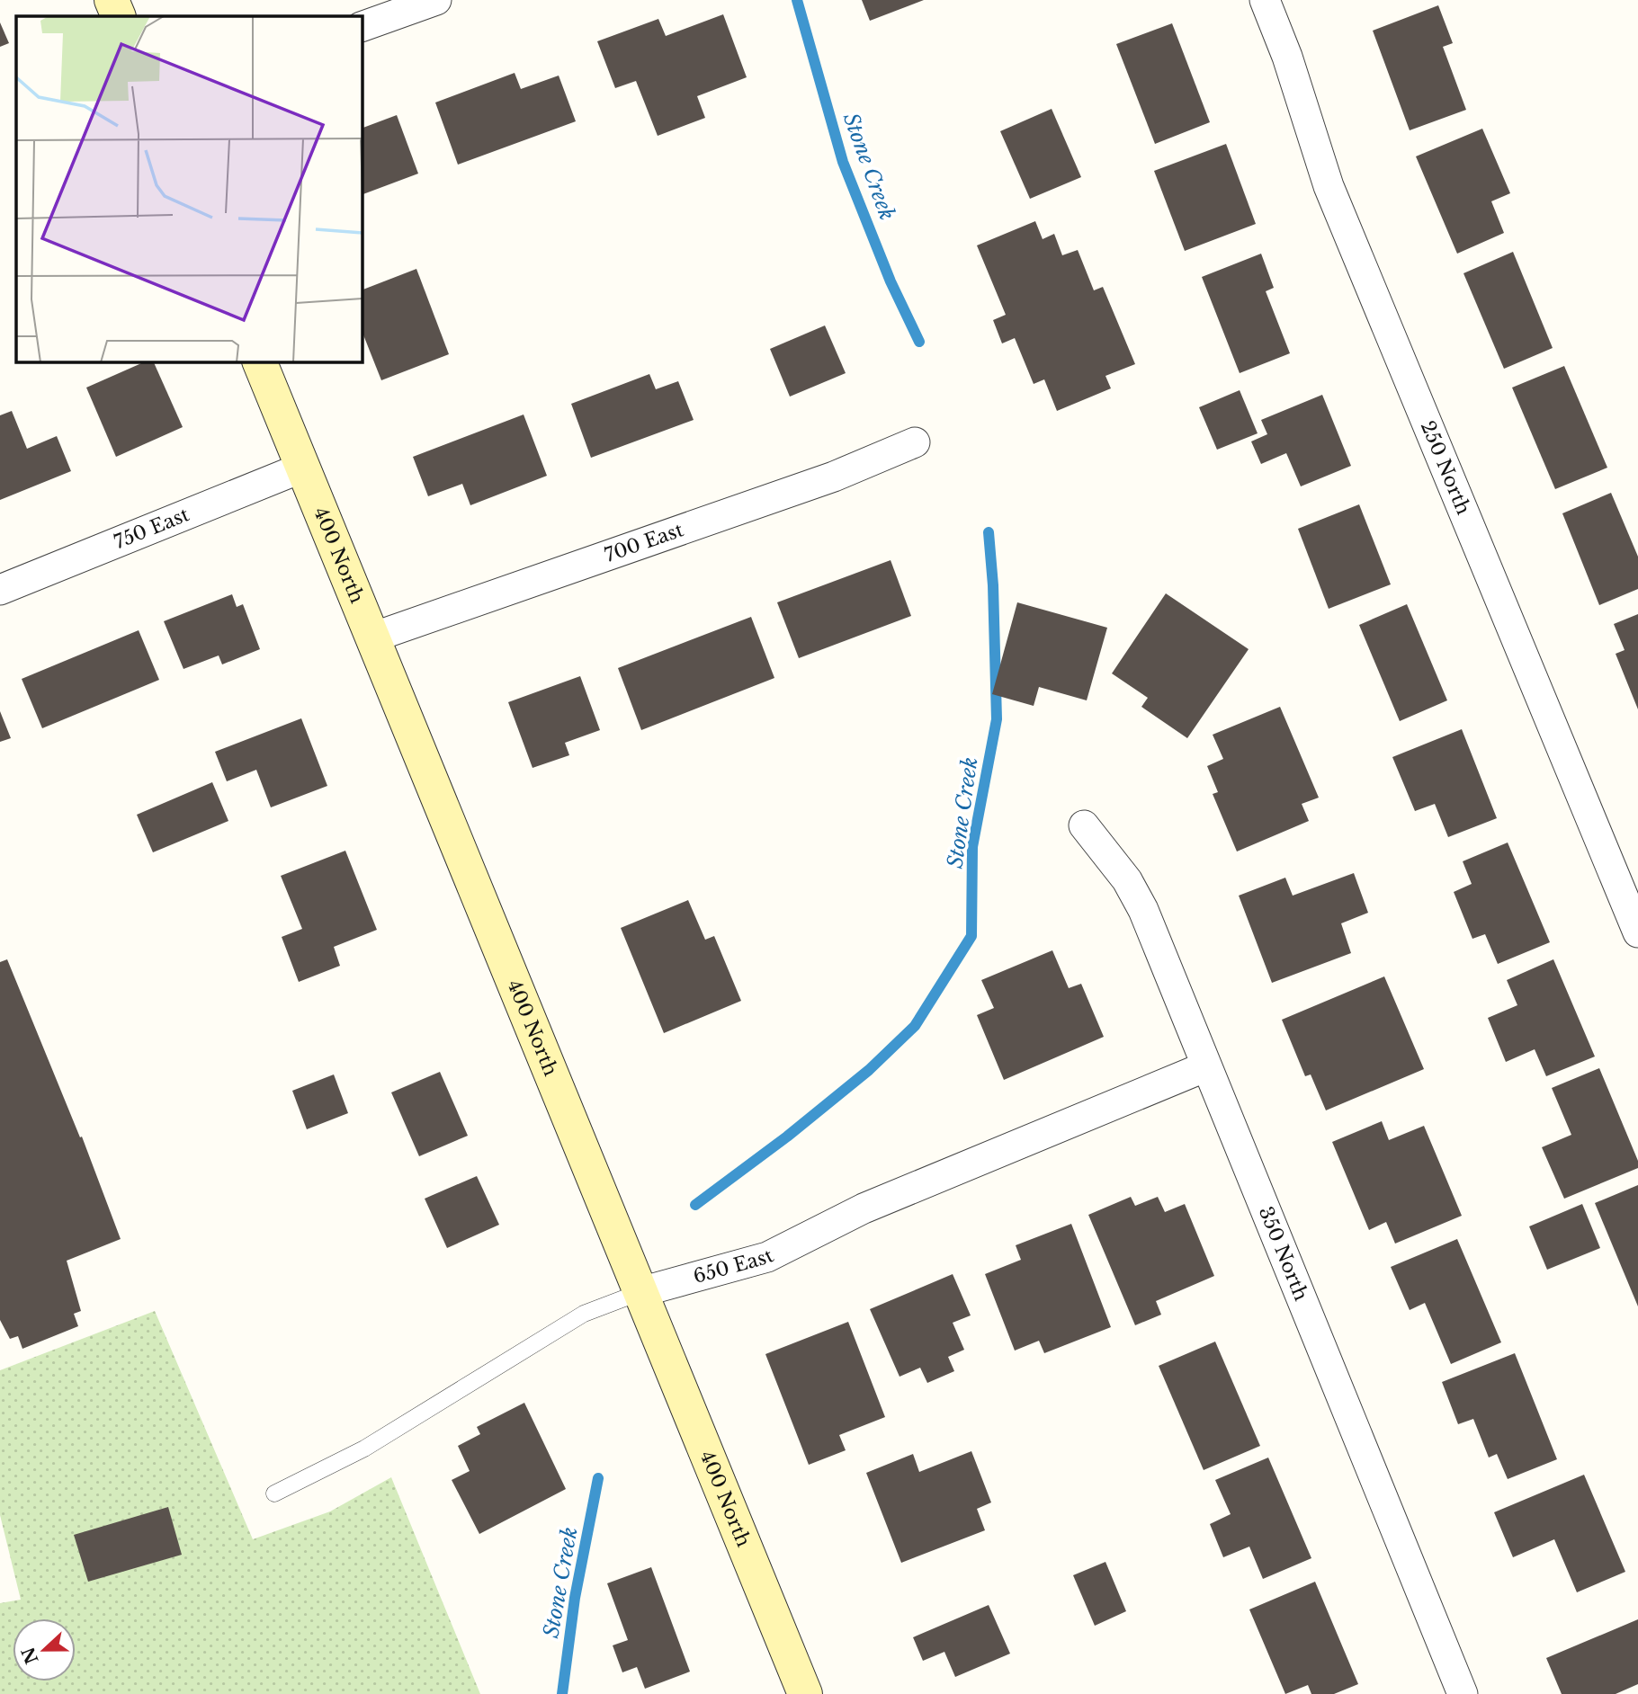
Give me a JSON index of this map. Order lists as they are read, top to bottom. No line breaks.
{"streets":{"main road":["400 North"],"street":["250 North","750 East","700 East","350 North","650 East"]},"crossings":[["750 East","400 North"],["700 East","400 North"],["400 North","650 East"],["350 North","650 East"]],"water":["Stone Creek"],"north":"left"}
